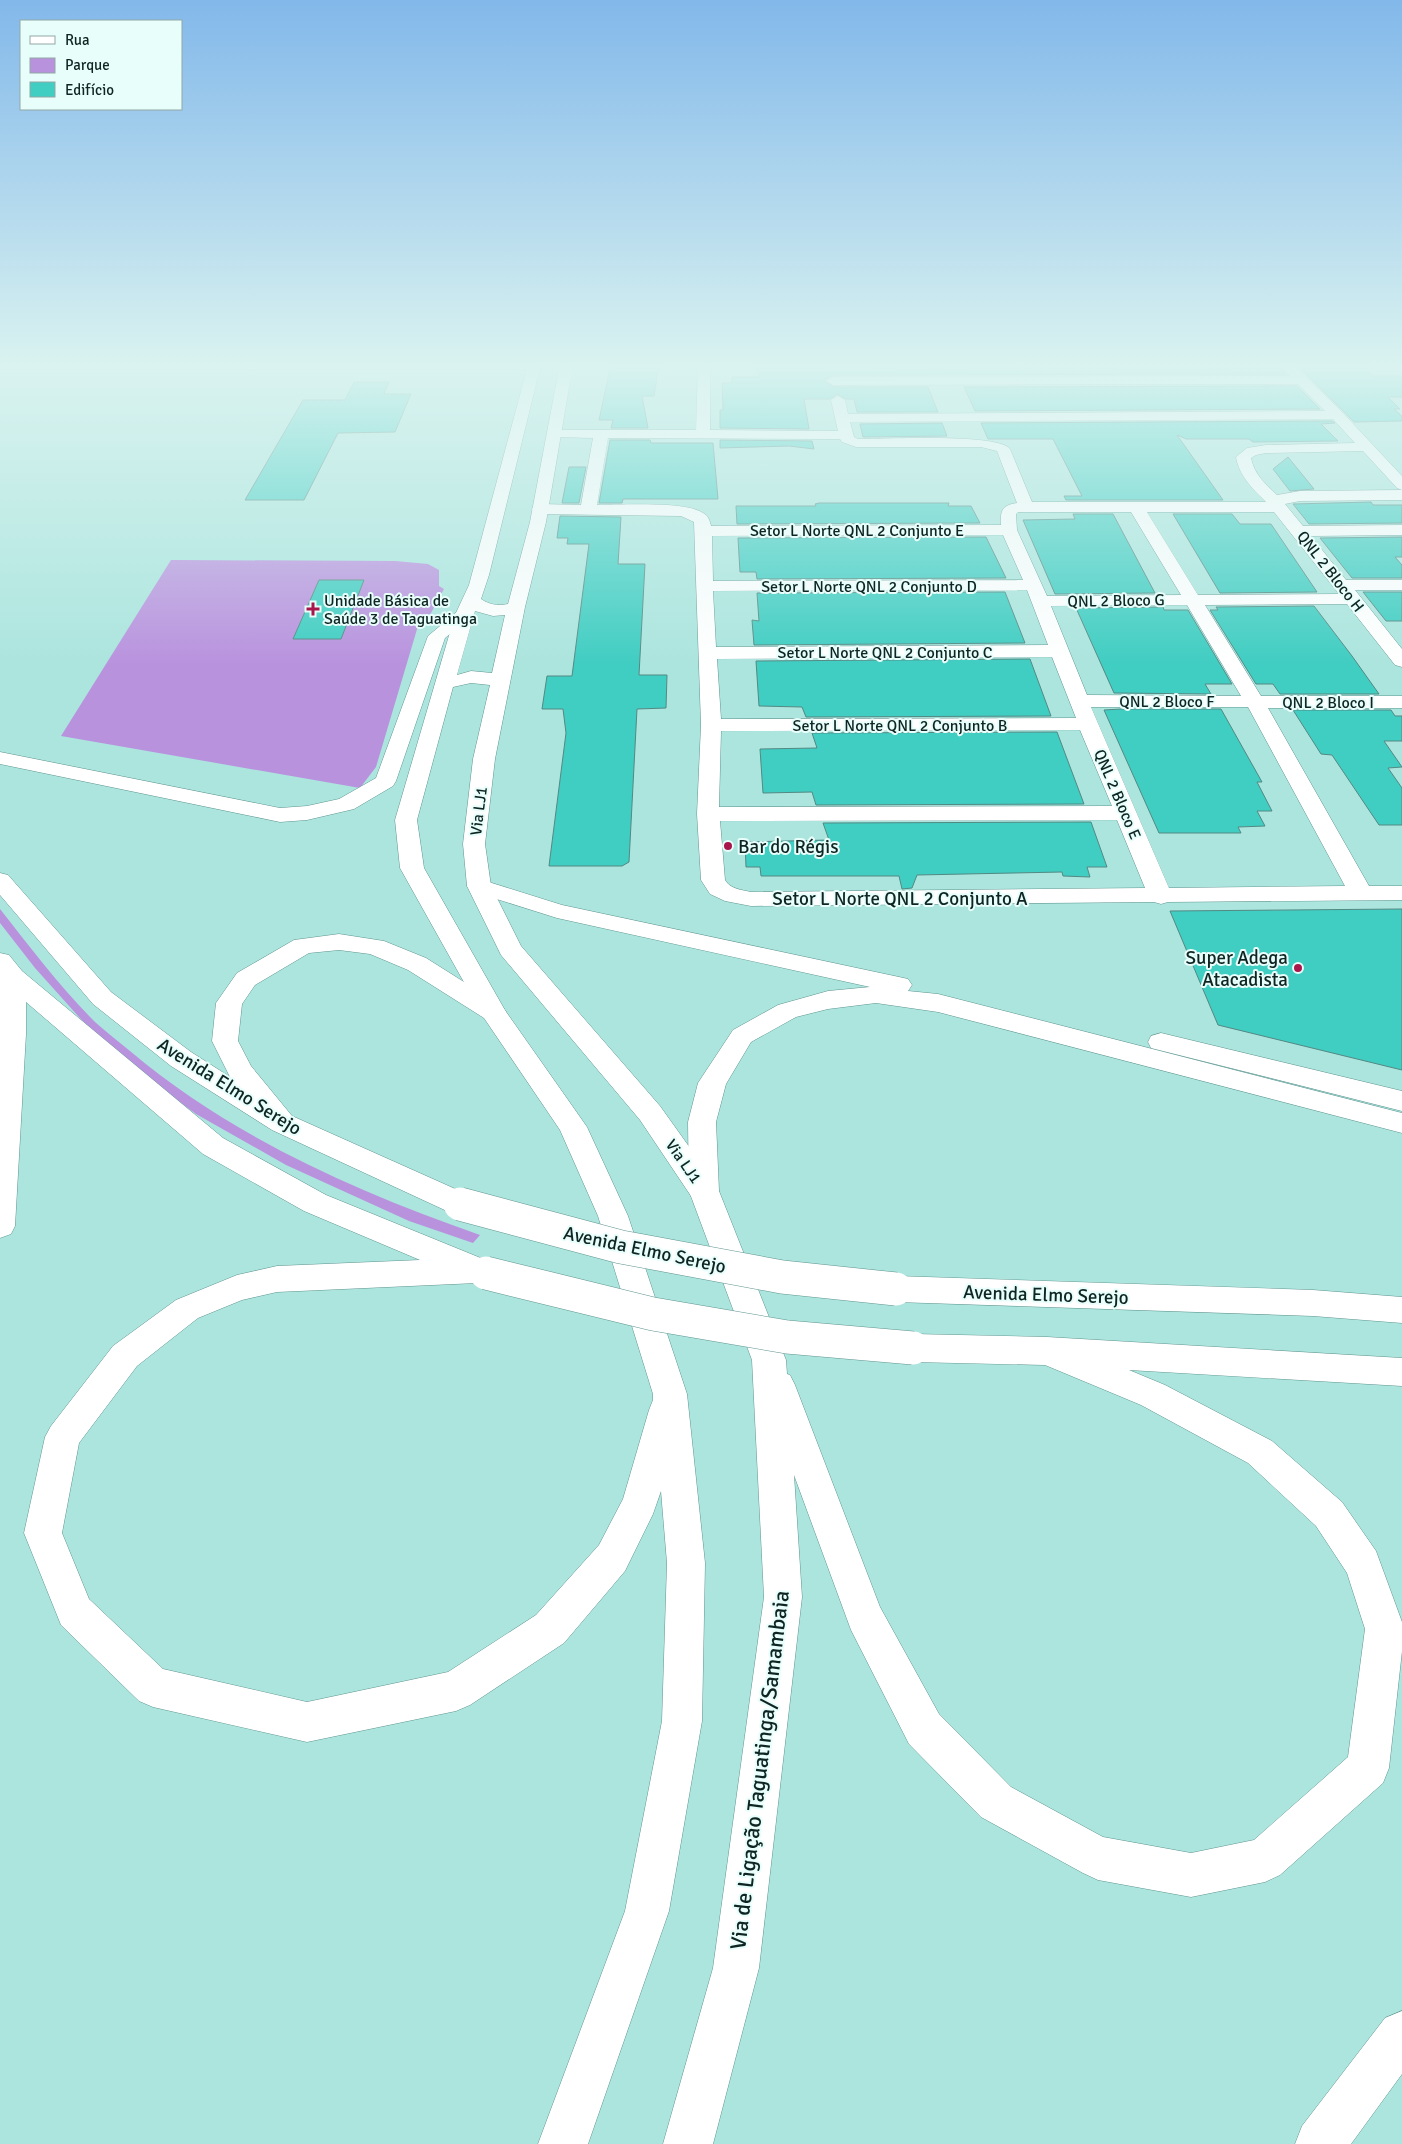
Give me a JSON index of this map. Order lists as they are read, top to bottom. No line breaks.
{"streets":{"street":["Setor L Norte QNL 2 Conjunto E","QNL 2 Bloco H","Setor L Norte QNL 2 Conjunto D","QNL 2 Bloco G","Setor L Norte QNL 2 Conjunto C","QNL 2 Bloco F","QNL 2 Bloco I","Setor L Norte QNL 2 Conjunto B","QNL 2 Bloco E","Via LJ1","Setor L Norte QNL 2 Conjunto A","Avenida Elmo Serejo","Via de Ligação Taguatinga/Samambaia"]},"crossings":[["Setor L Norte QNL 2 Conjunto E","QNL 2 Bloco E"],["QNL 2 Bloco H","QNL 2 Bloco G"],["Setor L Norte QNL 2 Conjunto D","QNL 2 Bloco G"],["Setor L Norte QNL 2 Conjunto D","QNL 2 Bloco E"],["Setor L Norte QNL 2 Conjunto D","Setor L Norte QNL 2 Conjunto A"],["QNL 2 Bloco G","QNL 2 Bloco E"],["Setor L Norte QNL 2 Conjunto C","QNL 2 Bloco E"],["Setor L Norte QNL 2 Conjunto C","Setor L Norte QNL 2 Conjunto A"],["QNL 2 Bloco F","QNL 2 Bloco I"],["QNL 2 Bloco F","QNL 2 Bloco E"],["Setor L Norte QNL 2 Conjunto B","QNL 2 Bloco E"],["Setor L Norte QNL 2 Conjunto B","Setor L Norte QNL 2 Conjunto A"],["QNL 2 Bloco E","Setor L Norte QNL 2 Conjunto A"],["Via LJ1","Via de Ligação Taguatinga/Samambaia"]],"places":{"health":["Unidade Básica de Saúde 3 de Taguatinga"],"other":["Bar do Régis","Super Adega Atacadista"]},"legend":["Rua","Parque","Edifício"]}
